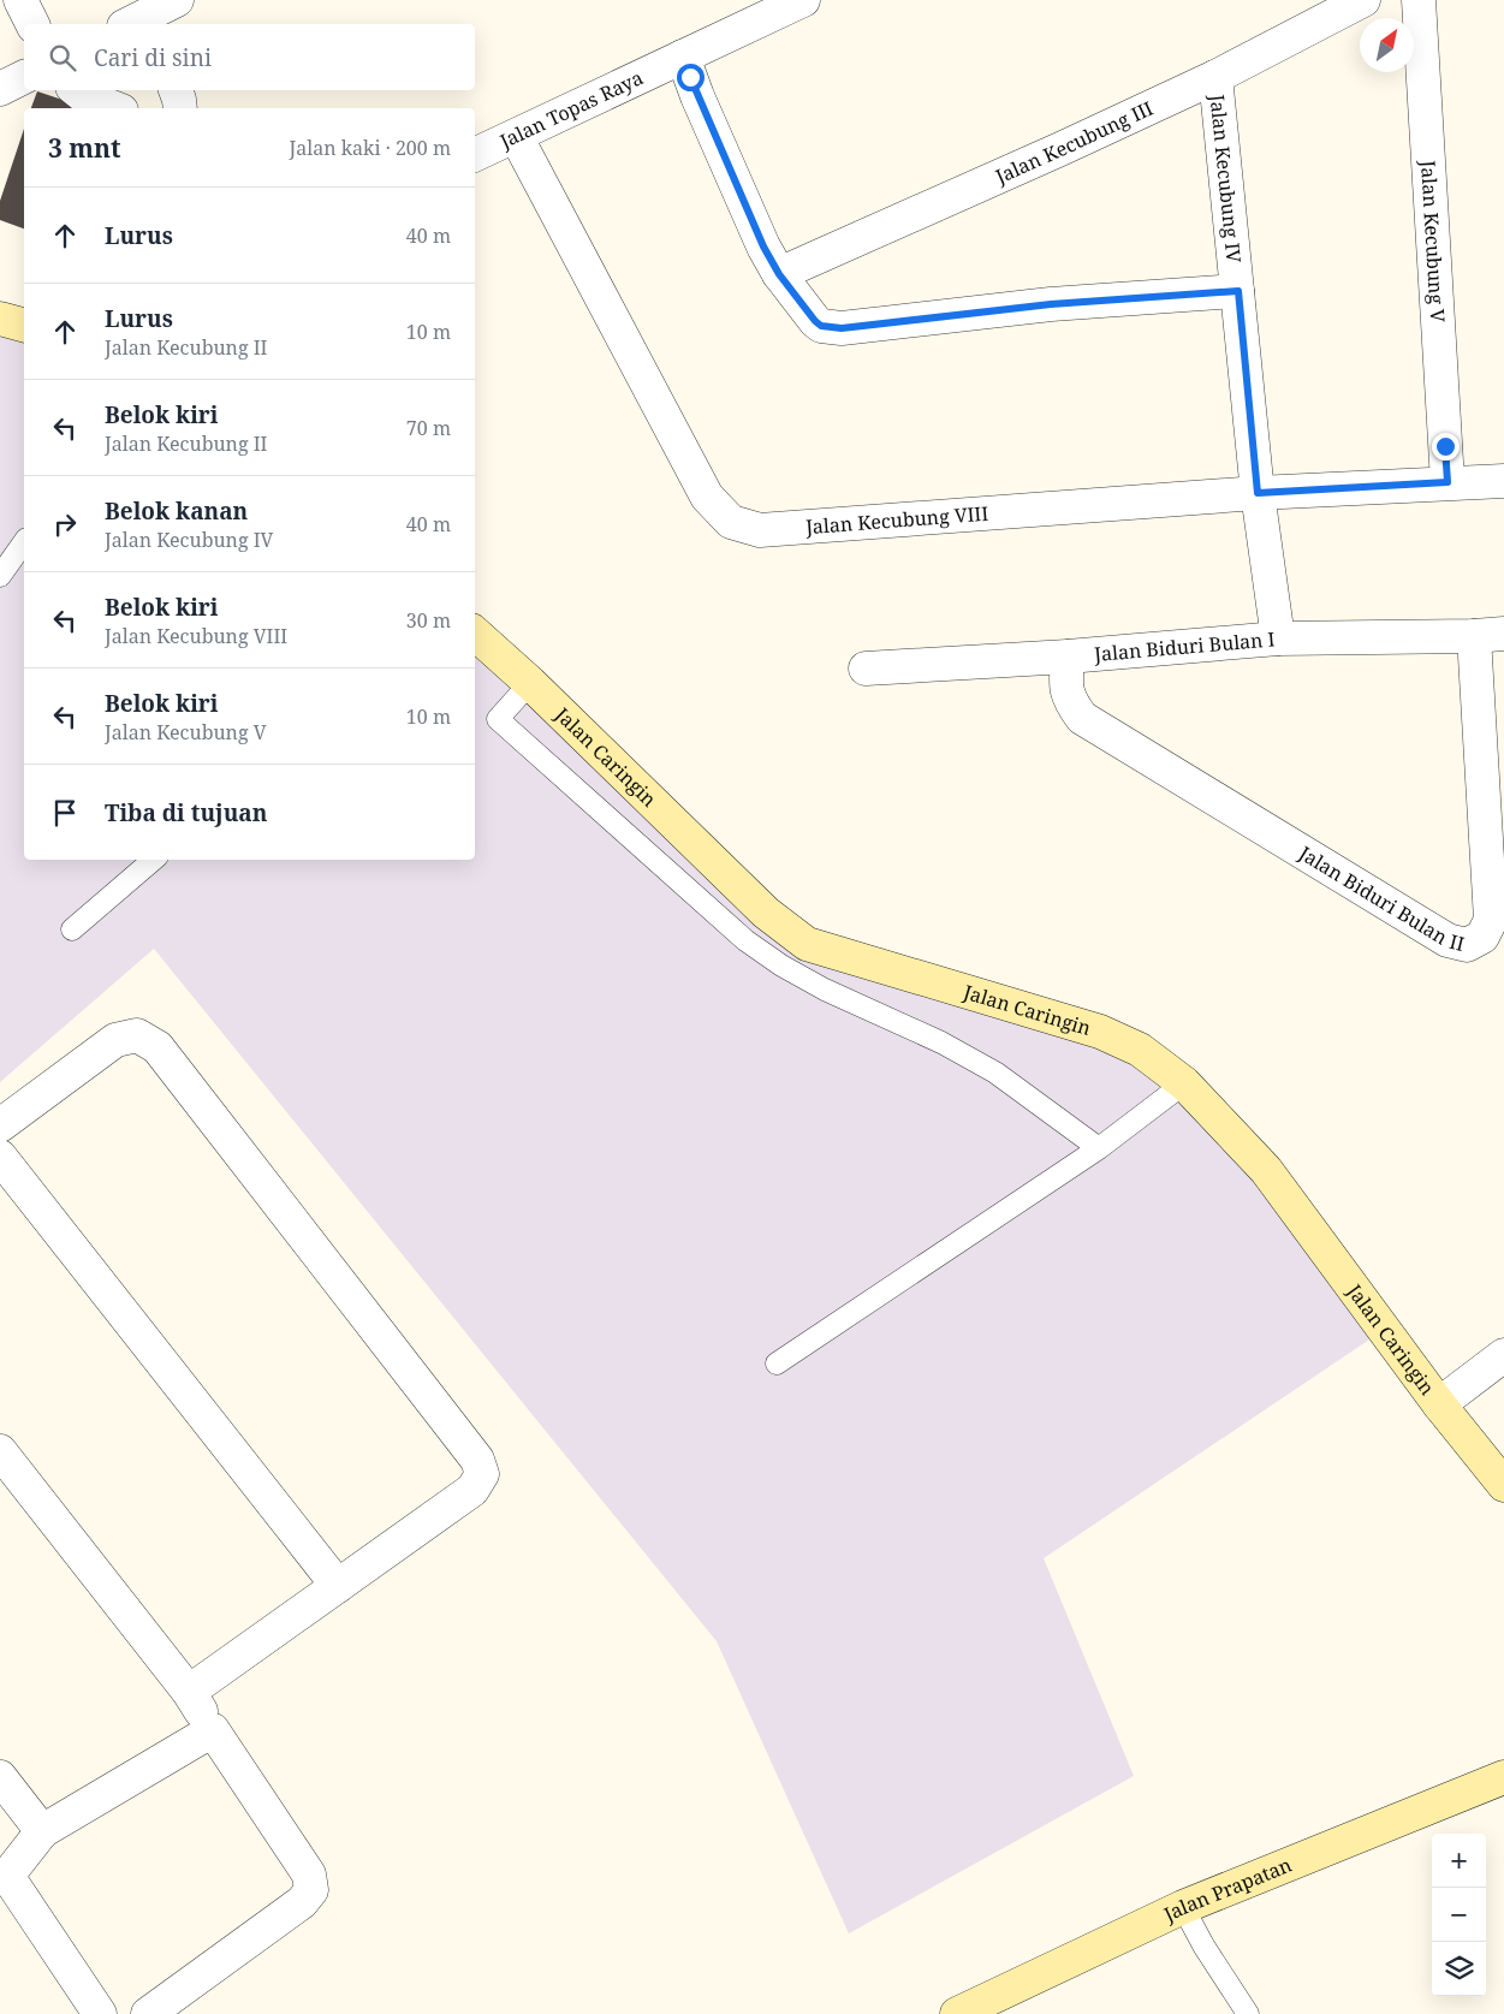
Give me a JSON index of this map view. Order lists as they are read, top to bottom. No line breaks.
{"streets":{"main road":["Jalan Caringin","Jalan Prapatan"],"street":["Jalan Topas Raya","Jalan Kecubung III","Jalan Kecubung IV","Jalan Kecubung V","Jalan Kecubung VIII","Jalan Biduri Bulan I","Jalan Biduri Bulan II"]},"crossings":[["Jalan Topas Raya","Jalan Kecubung VIII"],["Jalan Kecubung III","Jalan Kecubung IV"],["Jalan Kecubung IV","Jalan Kecubung VIII"],["Jalan Kecubung IV","Jalan Biduri Bulan I"],["Jalan Kecubung V","Jalan Kecubung VIII"],["Jalan Biduri Bulan I","Jalan Biduri Bulan II"]],"north":"top right","page":{"search":"Cari di sini","heading":["3 mnt","Jalan kaki · 200 m"],"list":[["Lurus","40 m"],["Lurus","Jalan Kecubung II","10 m"],["Belok kiri","Jalan Kecubung II","70 m"],["Belok kanan","Jalan Kecubung IV","40 m"],["Belok kiri","Jalan Kecubung VIII","30 m"],["Belok kiri","Jalan Kecubung V","10 m"],"Tiba di tujuan"],"map_buttons":["+","−"]}}
